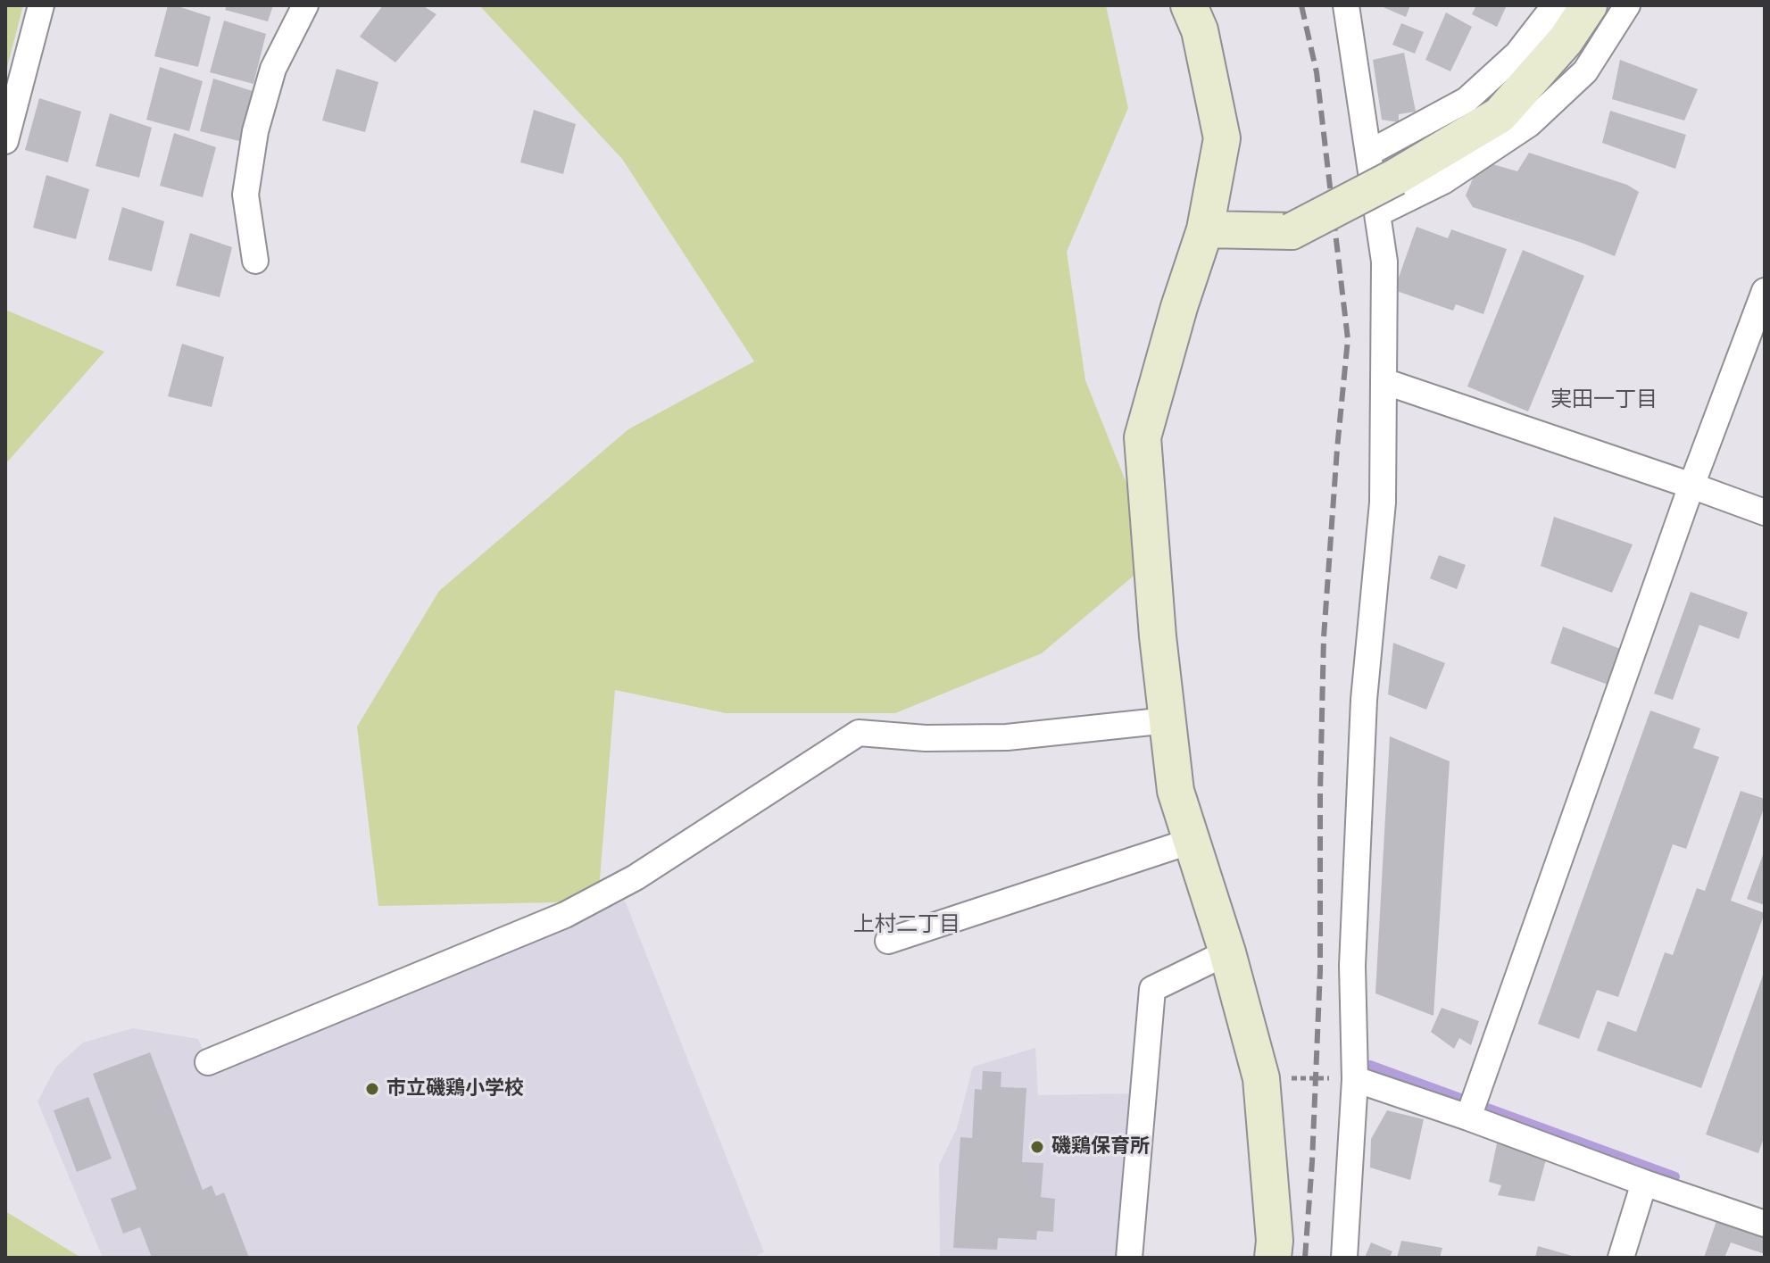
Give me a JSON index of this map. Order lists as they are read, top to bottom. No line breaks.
{"districts":["実田一丁目","上村二丁目"],"places":["市立磯鶏小学校","磯鶏保育所"]}
